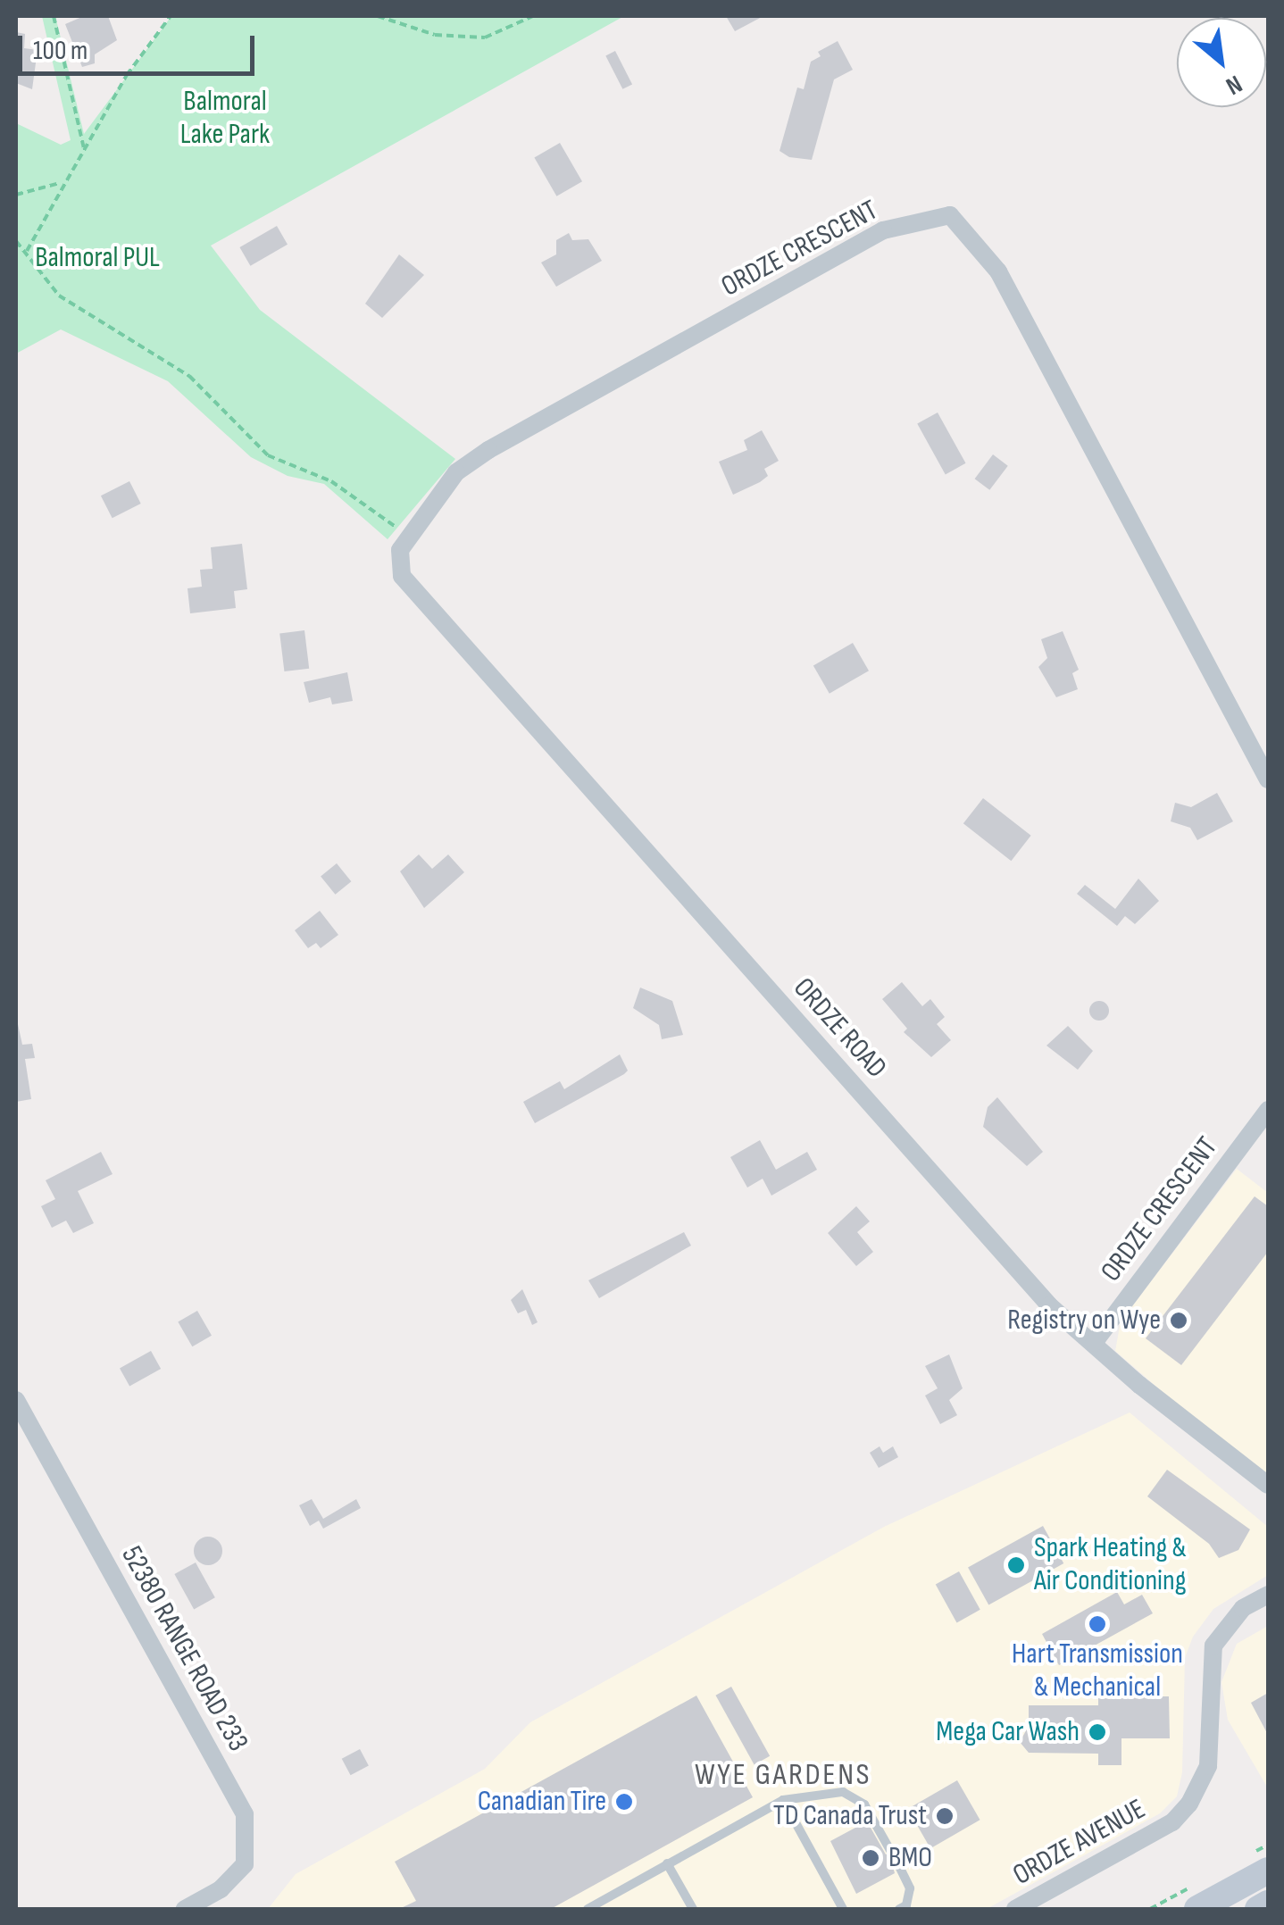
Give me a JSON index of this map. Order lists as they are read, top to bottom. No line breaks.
{"streets":{"street":["ORDZE CRESCENT","ORDZE ROAD","52380 RANGE ROAD 233","ORDZE AVENUE"]},"crossings":[["ORDZE CRESCENT","ORDZE ROAD"]],"districts":["WYE GARDENS"],"parks":["Balmoral Lake Park","Balmoral PUL"],"places":["Registry on Wye","Spark Heating & Air Conditioning","Hart Transmission & Mechanical","Mega Car Wash","Canadian Tire","TD Canada Trust","BMO"],"scale_bar":"100 m","north":"bottom right"}
